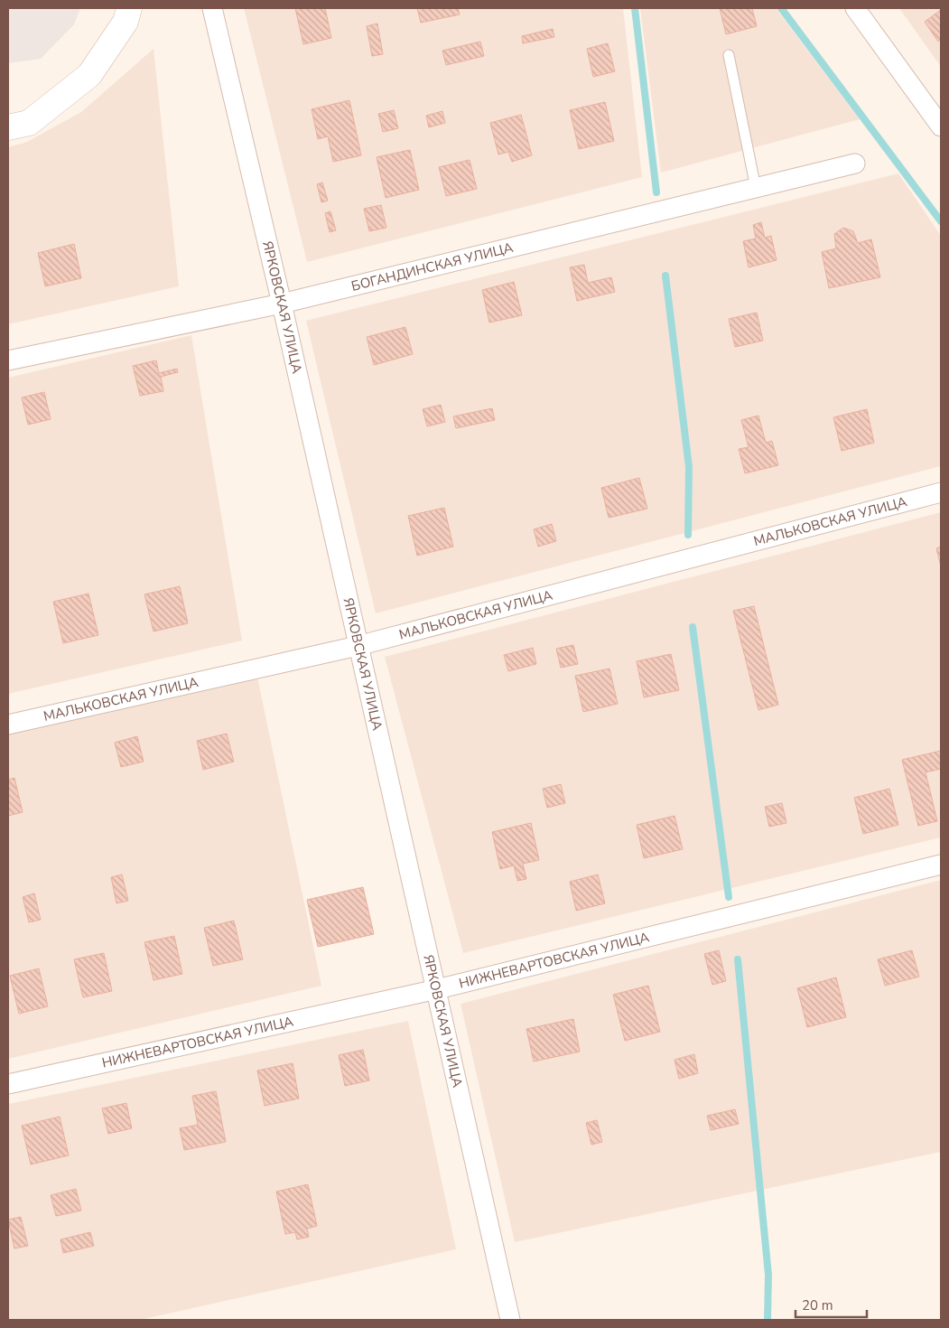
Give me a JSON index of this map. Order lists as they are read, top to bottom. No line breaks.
{"streets":{"street":["БОГАНДИНСКАЯ УЛИЦА","ЯРКОВСКАЯ УЛИЦА","МАЛЬКОВСКАЯ УЛИЦА","НИЖНЕВАРТОВСКАЯ УЛИЦА"]},"crossings":[["БОГАНДИНСКАЯ УЛИЦА","ЯРКОВСКАЯ УЛИЦА"],["ЯРКОВСКАЯ УЛИЦА","МАЛЬКОВСКАЯ УЛИЦА"],["ЯРКОВСКАЯ УЛИЦА","НИЖНЕВАРТОВСКАЯ УЛИЦА"]],"scale_bar":"20 m"}
